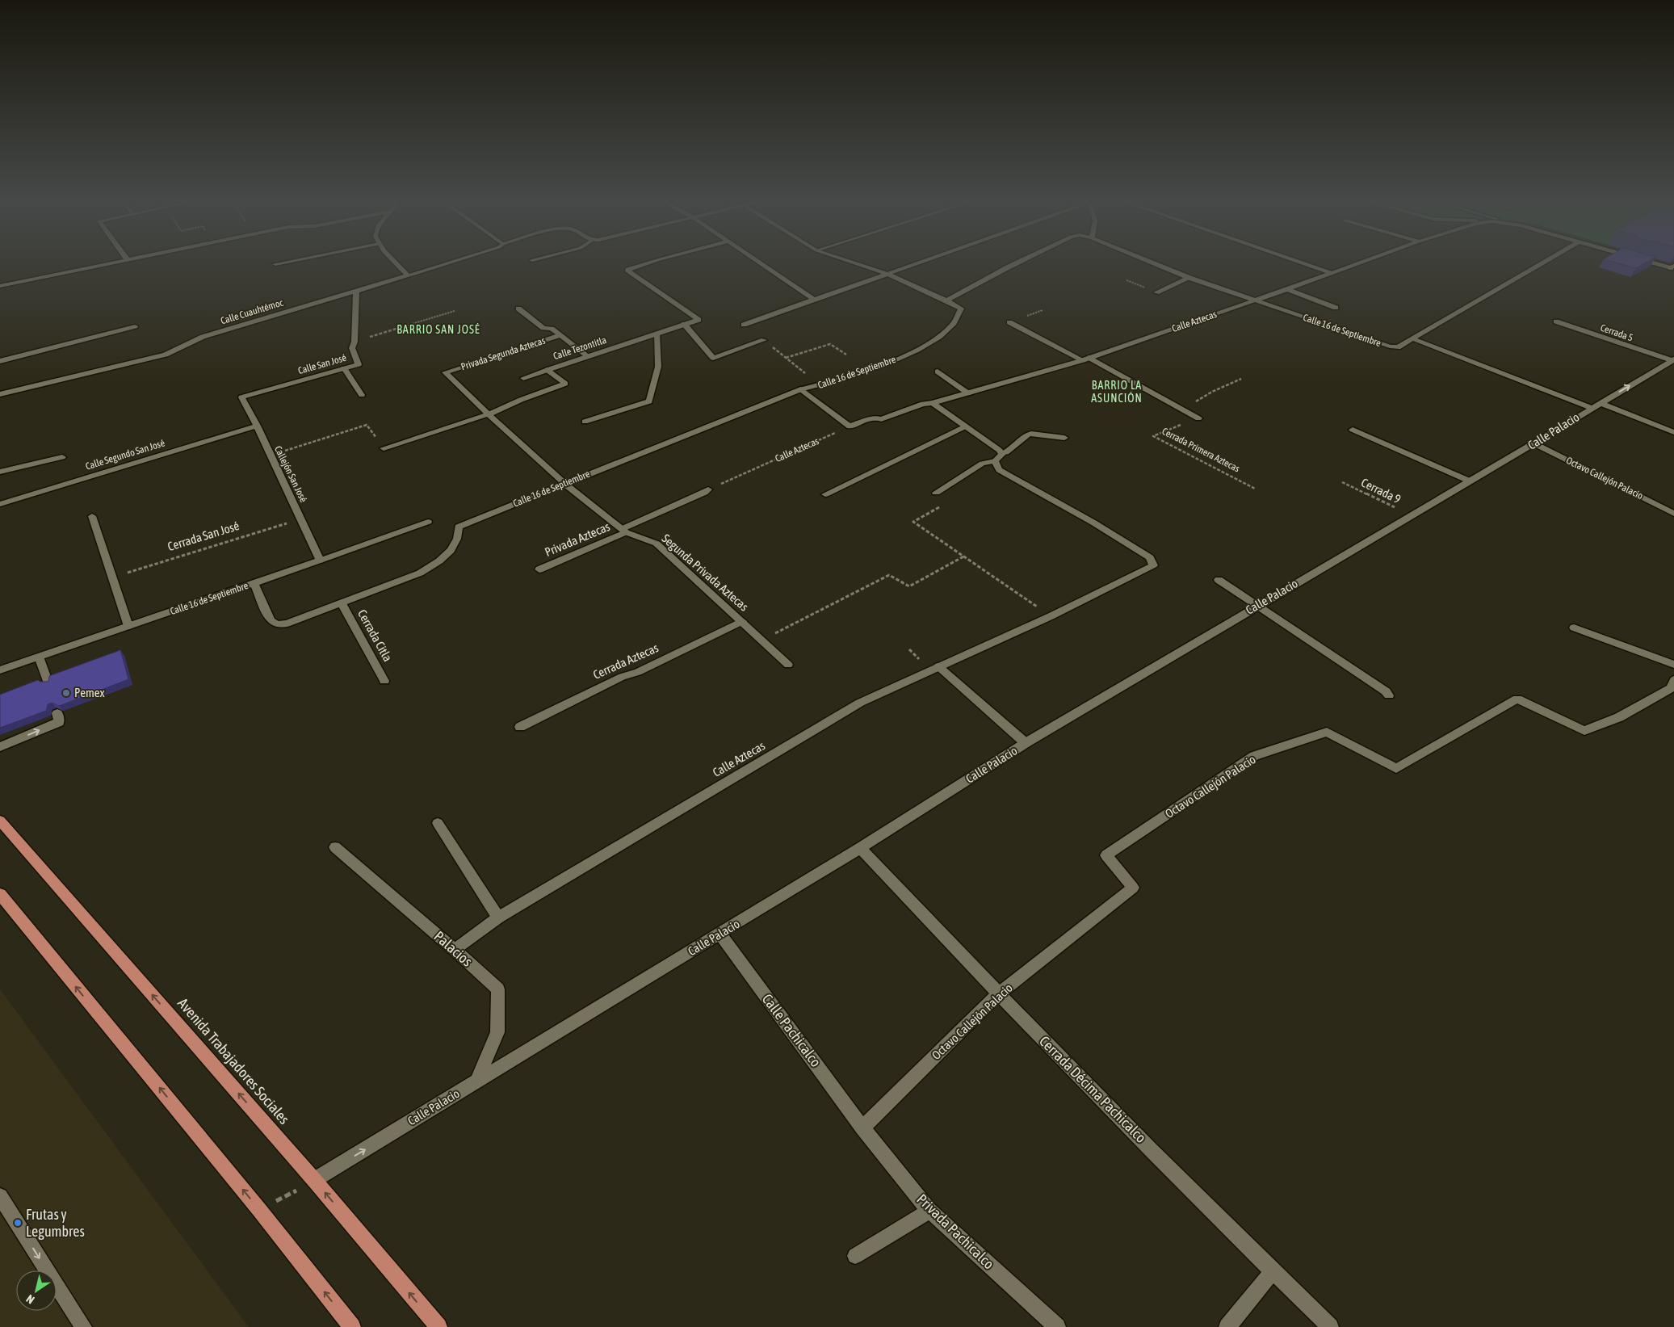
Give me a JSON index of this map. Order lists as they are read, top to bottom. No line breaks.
{"streets":{"main road":["Avenida Trabajadores Sociales"],"street":["Calle Cuauhtémoc","Calle Aztecas","Calle 16 de Septiembre","Cerrada 5","Calle Tezontitla","Privada Segunda Aztecas","Calle San José","Calle Palacio","Calle Segundo San José","Callejón San José","Octavo Callejón Palacio","Privada Aztecas","Segunda Privada Aztecas","Cerrada Citla","Cerrada Aztecas","Palacios","Calle Pachicalco","Cerrada Décima Pachicalco","Privada Pachicalco"],"path":["Cerrada Primera Aztecas","Cerrada 9","Cerrada San José"]},"crossings":[["Calle Cuauhtémoc","Calle San José"],["Calle Aztecas","Calle 16 de Septiembre"],["Calle Aztecas","Palacios"],["Calle 16 de Septiembre","Segunda Privada Aztecas"],["Calle 16 de Septiembre","Cerrada Citla"],["Cerrada 5","Calle Palacio"],["Calle Tezontitla","Segunda Privada Aztecas"],["Privada Segunda Aztecas","Segunda Privada Aztecas"],["Calle San José","Callejón San José"],["Calle Palacio","Octavo Callejón Palacio"],["Calle Palacio","Cerrada 9"],["Calle Palacio","Palacios"],["Calle Palacio","Calle Pachicalco"],["Calle Palacio","Avenida Trabajadores Sociales"],["Calle Palacio","Cerrada Décima Pachicalco"],["Calle Segundo San José","Callejón San José"],["Callejón San José","Cerrada San José"],["Octavo Callejón Palacio","Calle Pachicalco"],["Octavo Callejón Palacio","Cerrada Décima Pachicalco"],["Octavo Callejón Palacio","Privada Pachicalco"],["Privada Aztecas","Segunda Privada Aztecas"],["Segunda Privada Aztecas","Cerrada Aztecas"],["Calle Pachicalco","Privada Pachicalco"]],"districts":["BARRIO SAN JOSÉ","BARRIO LA ASUNCIÓN"],"places":["Pemex","Frutas y Legumbres"],"north":"bottom left"}
